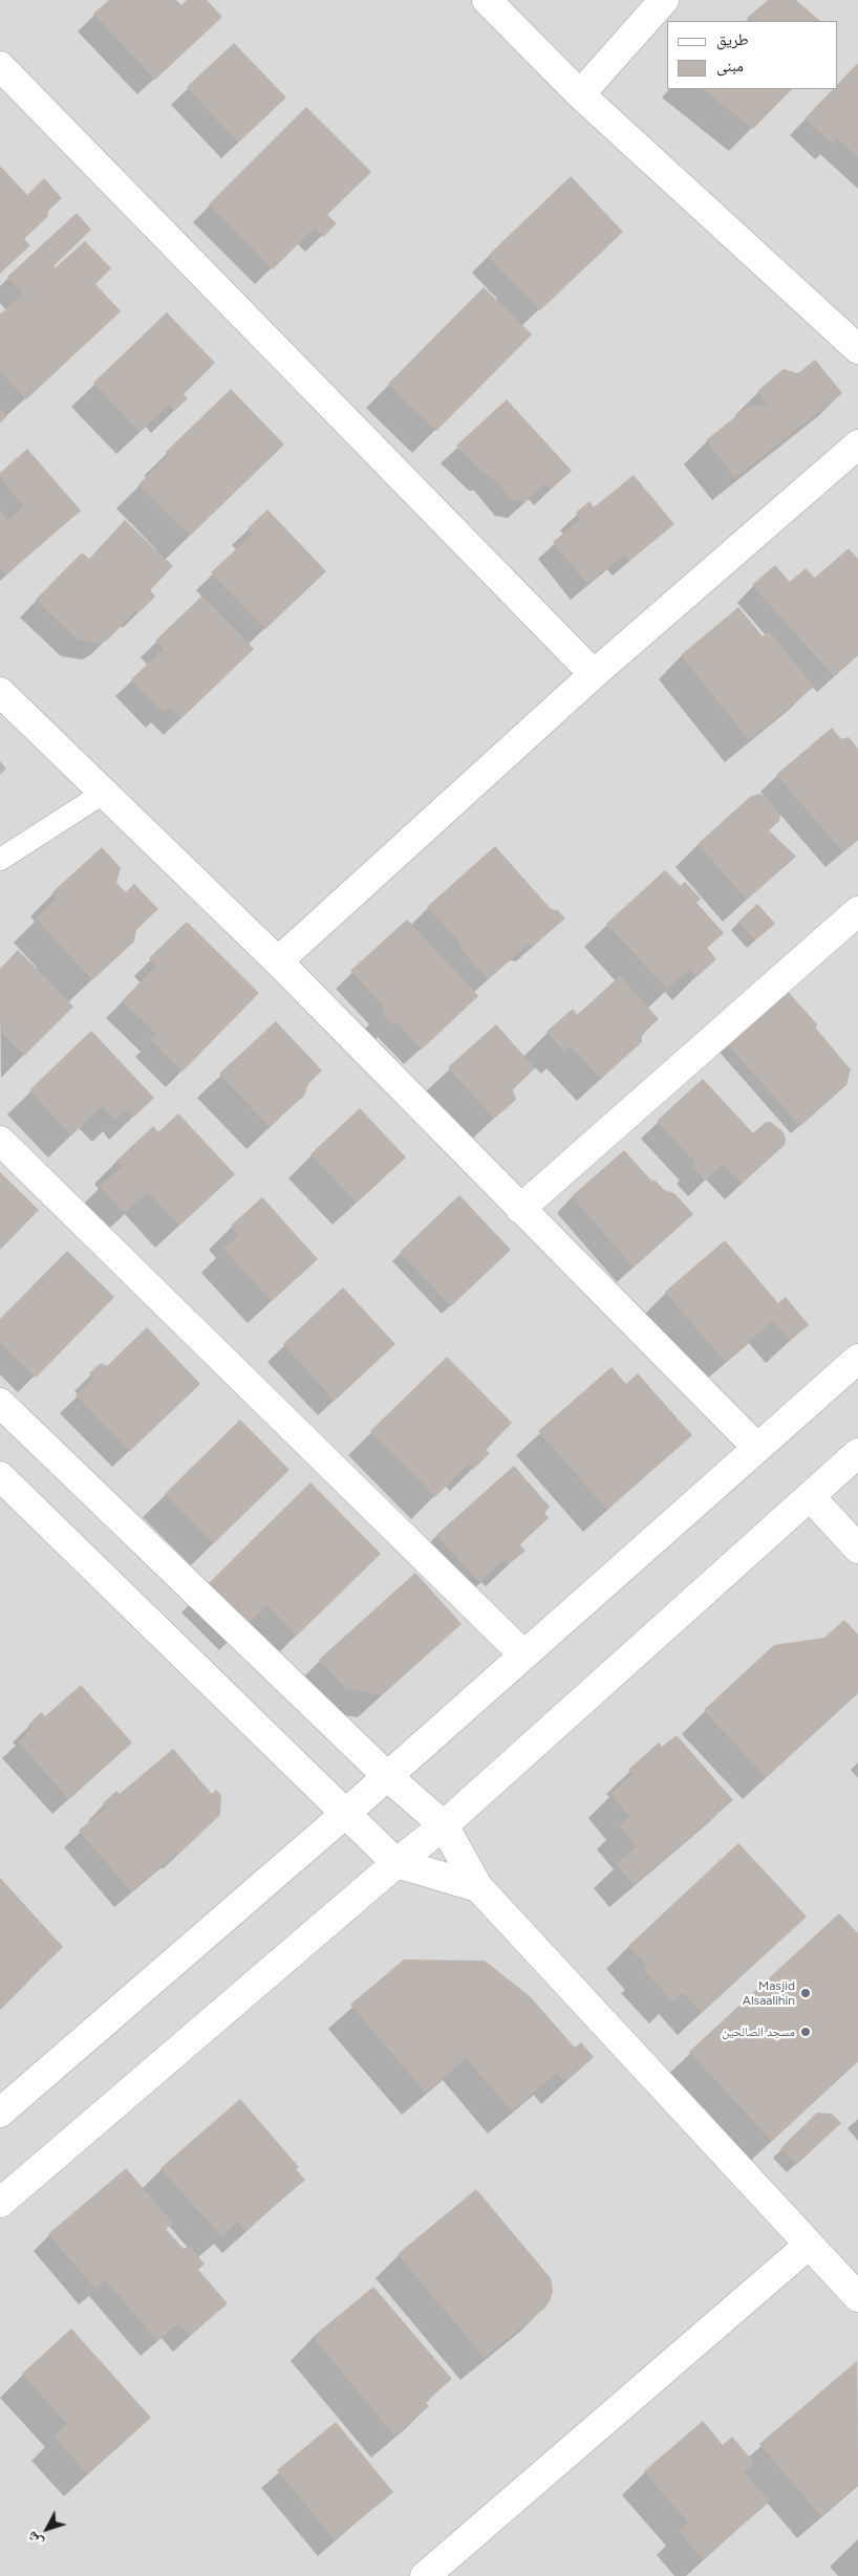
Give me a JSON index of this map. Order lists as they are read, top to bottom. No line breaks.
{"places":["Masjid Alsaalihin","مسجد الصالحين"],"legend":["طريق","مبنى"],"north":"bottom left"}
